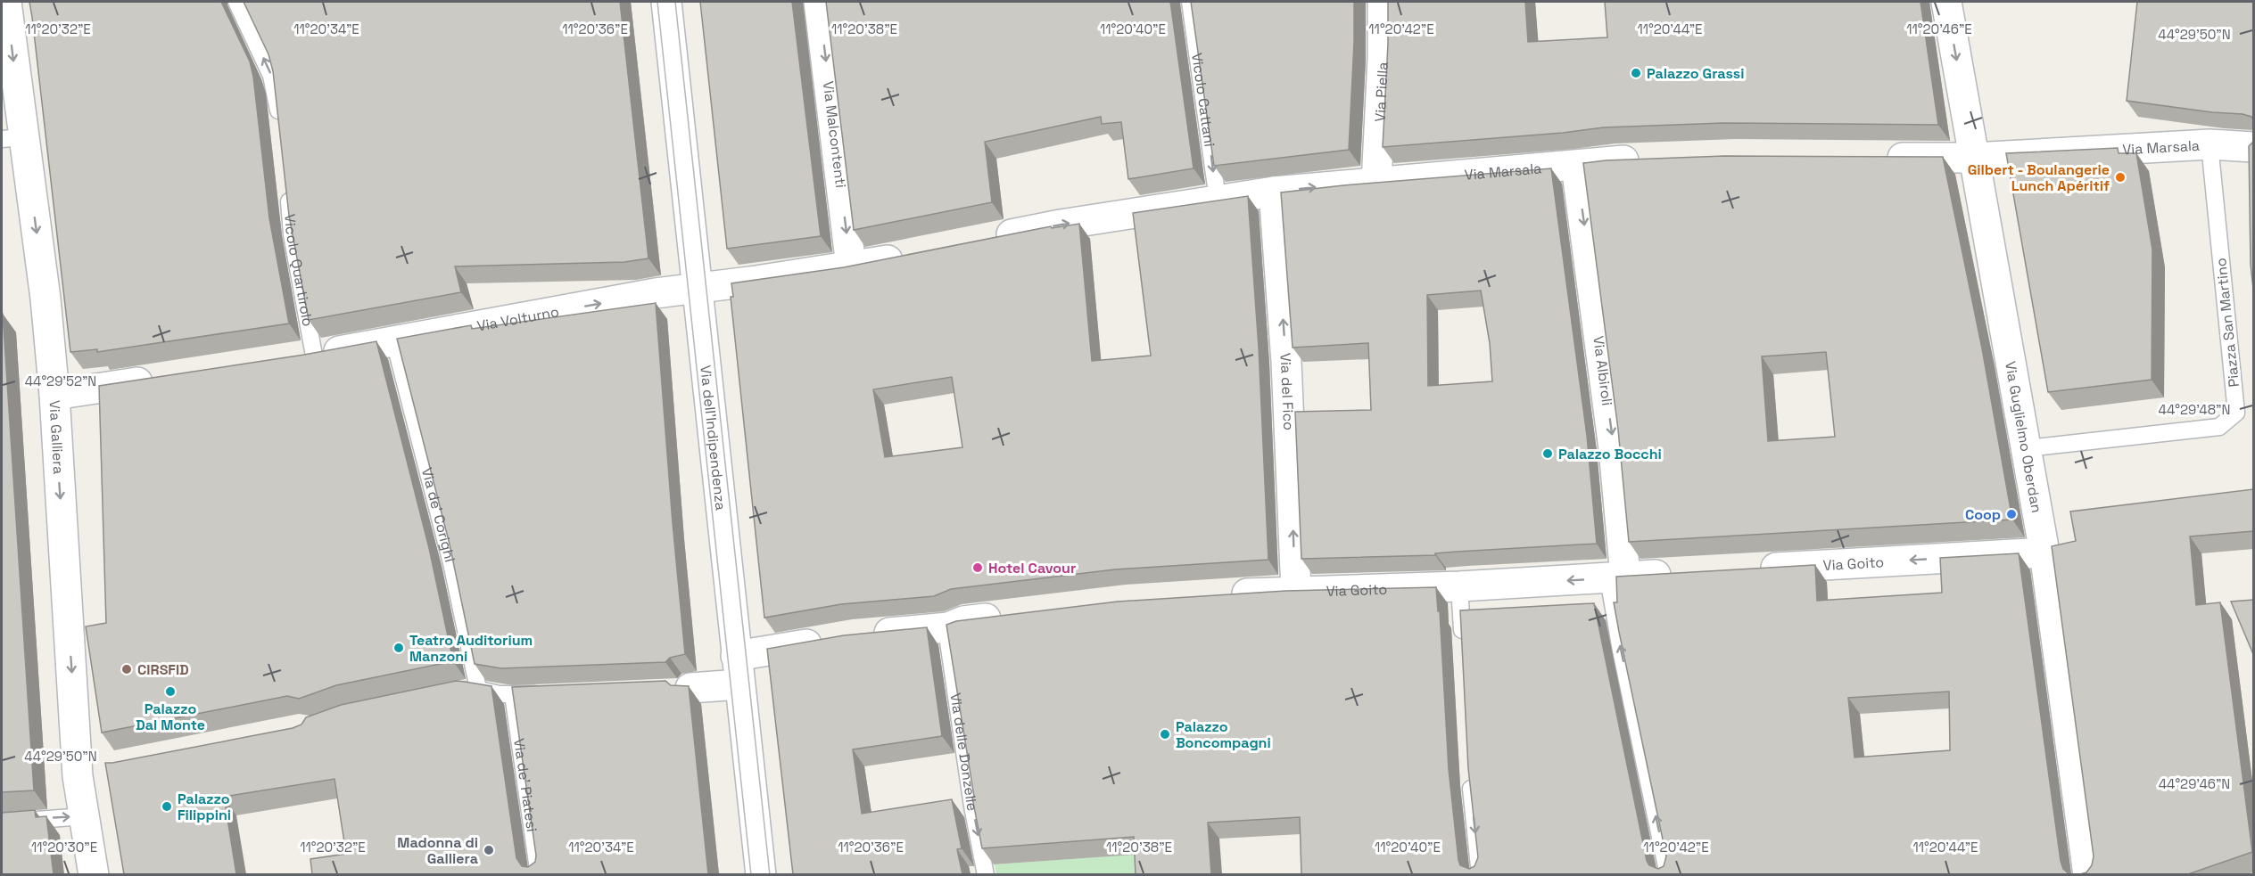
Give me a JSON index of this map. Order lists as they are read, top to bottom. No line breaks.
{"streets":{"street":["Via Piella","Via Malcontenti","Via Marsala","Via Volturno","Via Albiroli","Via del Fico","Via Guglielmo Oberdan","Via Galliera","Via dell'Indipendenza","Via Goito"],"lane":["Vicolo Cattani","Vicolo Quartirolo","Piazza San Martino","Via de' Corighi","Via delle Donzelle","Via de' Piatesi"]},"crossings":[["Via Piella","Via Marsala"],["Vicolo Cattani","Via Marsala"],["Via Marsala","Piazza San Martino"],["Via Marsala","Via Albiroli"],["Via Marsala","Via del Fico"],["Via Marsala","Via Guglielmo Oberdan"],["Vicolo Quartirolo","Via Volturno"],["Via Volturno","Via dell'Indipendenza"],["Via Volturno","Via de' Corighi"],["Piazza San Martino","Via Guglielmo Oberdan"],["Via Albiroli","Via Goito"],["Via del Fico","Via Goito"],["Via Guglielmo Oberdan","Via Goito"]],"one_way":["Vicolo Cattani","Via Malcontenti","Via Volturno","Via del Fico","Via Galliera","Via Goito","Via delle Donzelle"],"places":["Palazzo Grassi","Gilbert - Boulangerie Lunch Apéritif","Palazzo Bocchi","Coop","Hotel Cavour","Teatro Auditorium Manzoni","CIRSFID","Palazzo Dal Monte","Palazzo Boncompagni","Palazzo Filippini","Madonna di Galliera"],"coordinates":["11°20'32\"E","11°20'34\"E","11°20'36\"E","11°20'38\"E","11°20'40\"E","11°20'42\"E","11°20'44\"E","11°20'46\"E","44°29'50\"N","44°29'52\"N","44°29'48\"N","44°29'46\"N","11°20'30\"E"]}
